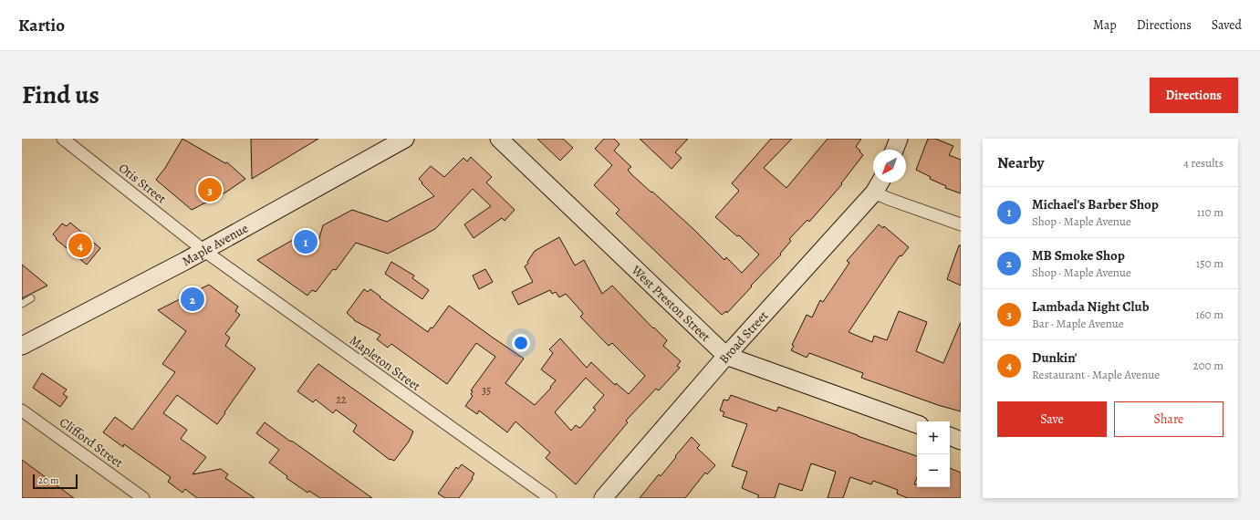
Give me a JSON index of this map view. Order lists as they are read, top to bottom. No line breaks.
{"streets":{"main road":["Maple Avenue","West Preston Street","Broad Street"],"street":["Otis Street","Mapleton Street","Clifford Street"]},"crossings":[["Otis Street","Maple Avenue"],["Otis Street","Mapleton Street"],["Maple Avenue","Mapleton Street"],["West Preston Street","Broad Street"]],"house_numbers":["35","22"],"scale_bar":"20 m","north":"bottom left","page":{"header":"Kartio","nav":["Map","Directions","Saved"],"title":"Find us","buttons":["Directions",["Save","Share"]],"heading":["Nearby","4 results"],"pins":["3","1","4","2"],"list":[{"mark":"1","name":"Michael's Barber Shop","note":"Shop · Maple Avenue","value":"110 m"},{"mark":"2","name":"MB Smoke Shop","note":"Shop · Maple Avenue","value":"150 m"},{"mark":"3","name":"Lambada Night Club","note":"Bar · Maple Avenue","value":"160 m"},{"mark":"4","name":"Dunkin'","note":"Restaurant · Maple Avenue","value":"200 m"}],"map_buttons":["+","−"],"scale":"20 m"}}
